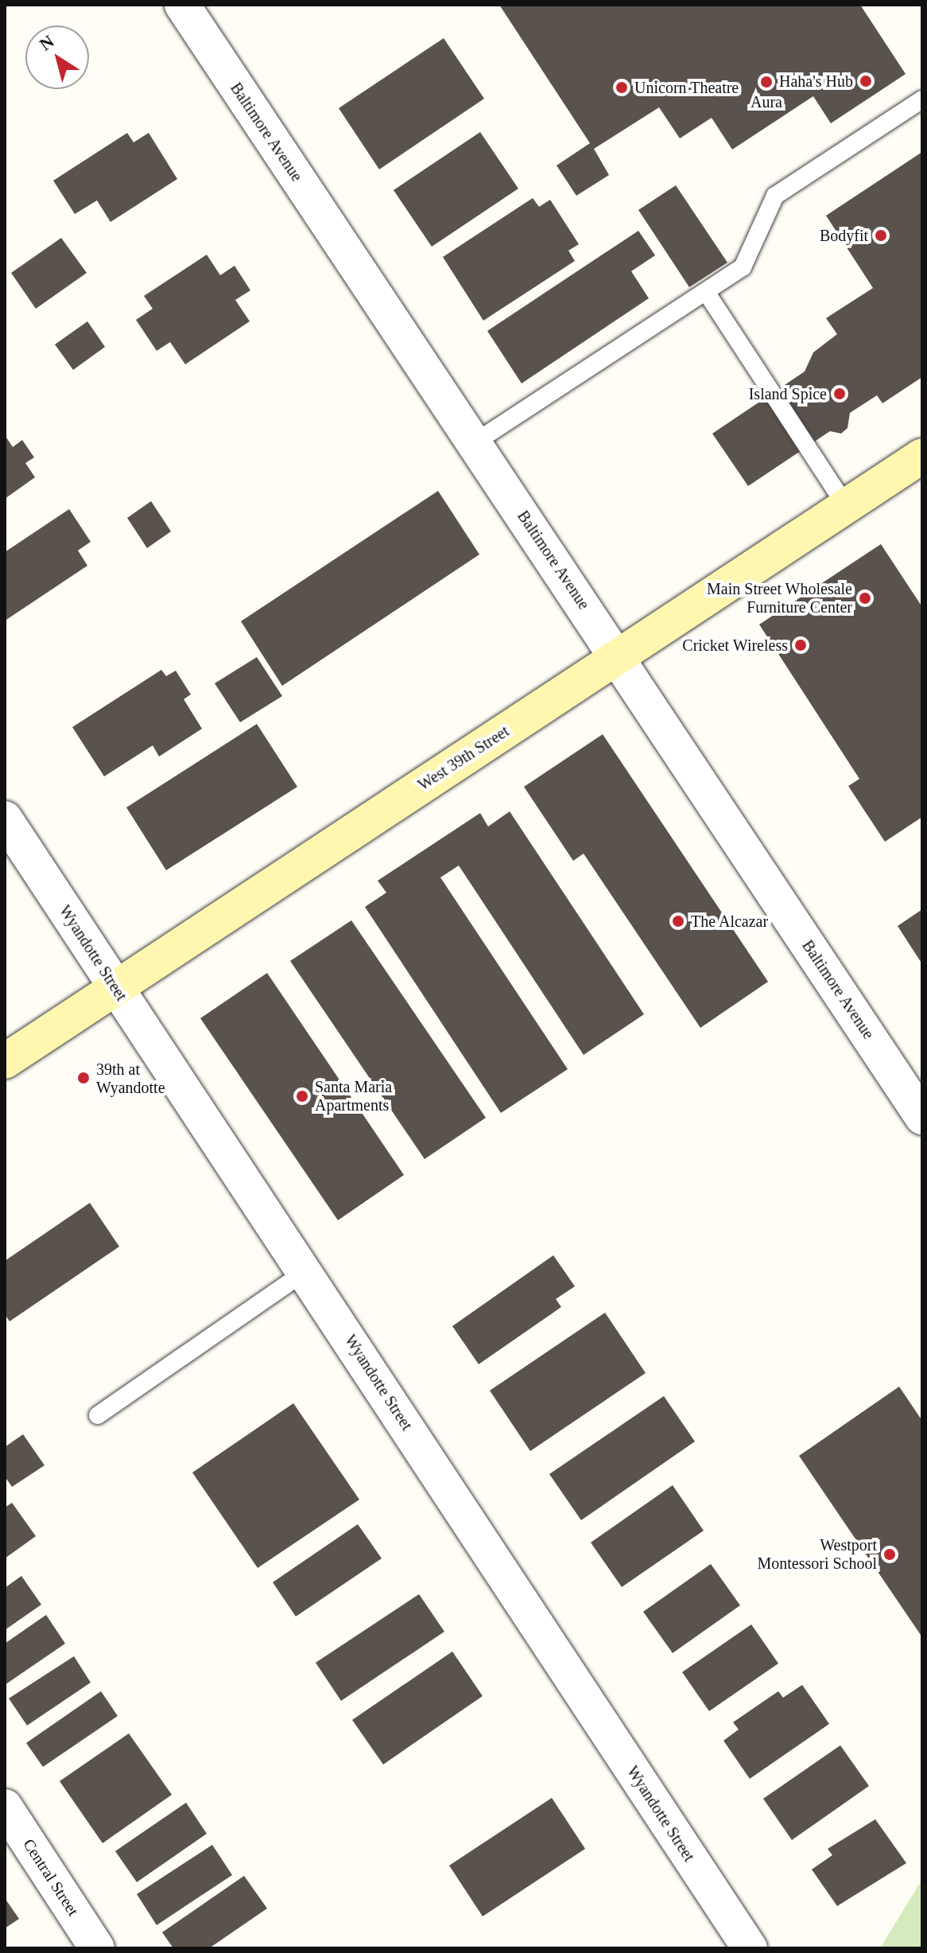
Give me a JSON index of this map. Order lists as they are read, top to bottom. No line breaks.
{"streets":{"main road":["West 39th Street"],"street":["Baltimore Avenue","Wyandotte Street","Central Street"]},"crossings":[["Baltimore Avenue","West 39th Street"],["West 39th Street","Wyandotte Street"]],"places":["Haha's Hub","Aura","Unicorn Theatre","Bodyfit","Island Spice","Main Street Wholesale Furniture Center","Cricket Wireless","The Alcazar","39th at Wyandotte","Santa Maria Apartments","Westport Montessori School"],"north":"top left"}
